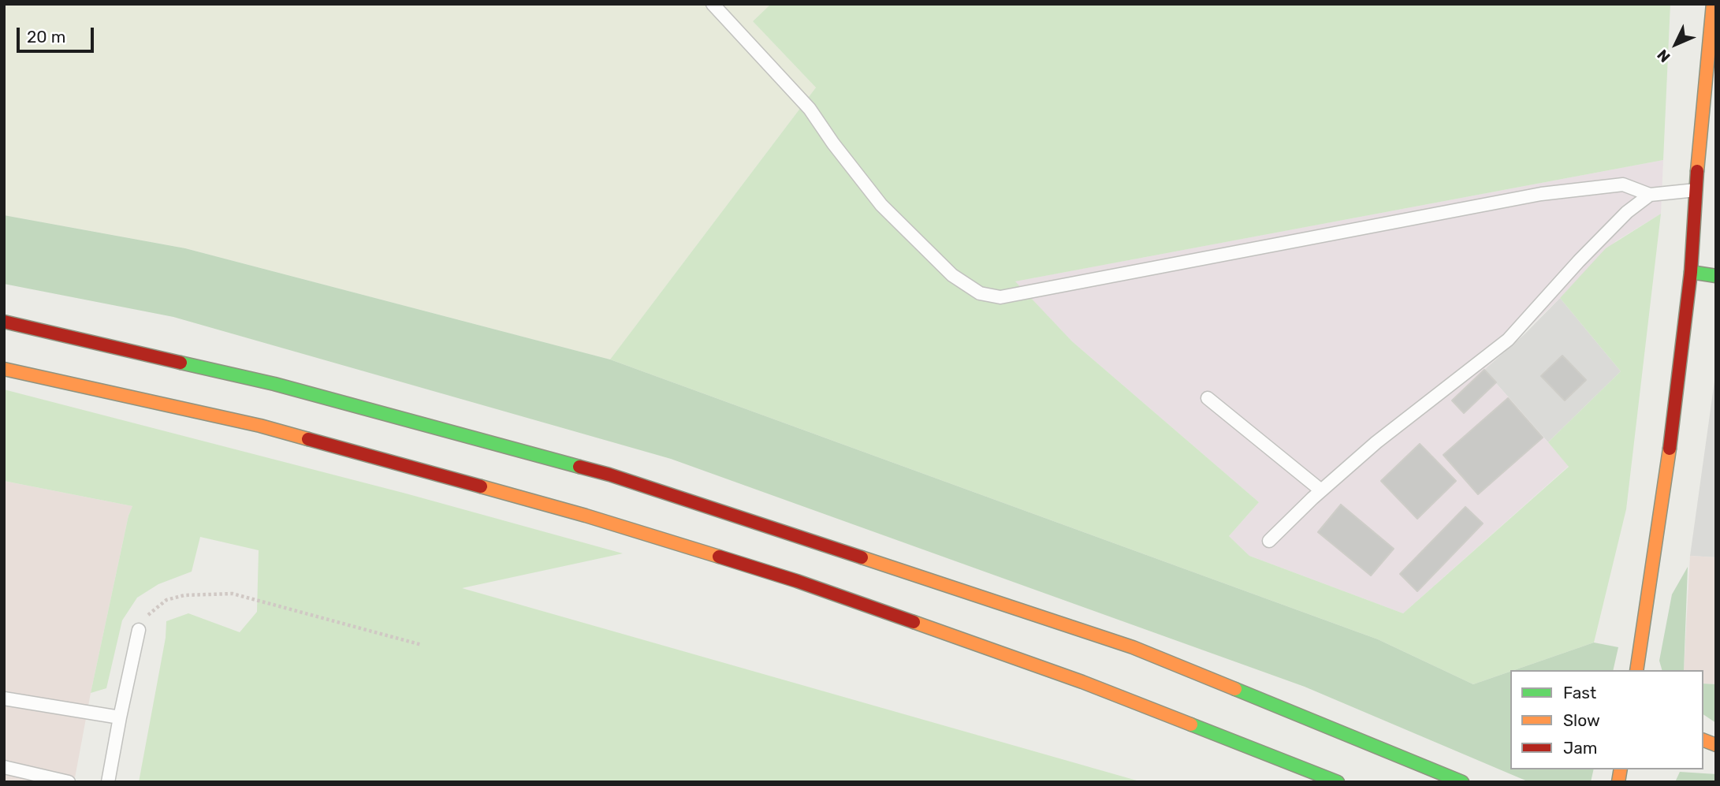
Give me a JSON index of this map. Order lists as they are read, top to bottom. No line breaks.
{"legend":["Fast","Slow","Jam"],"scale_bar":"20 m","north":"bottom left"}
